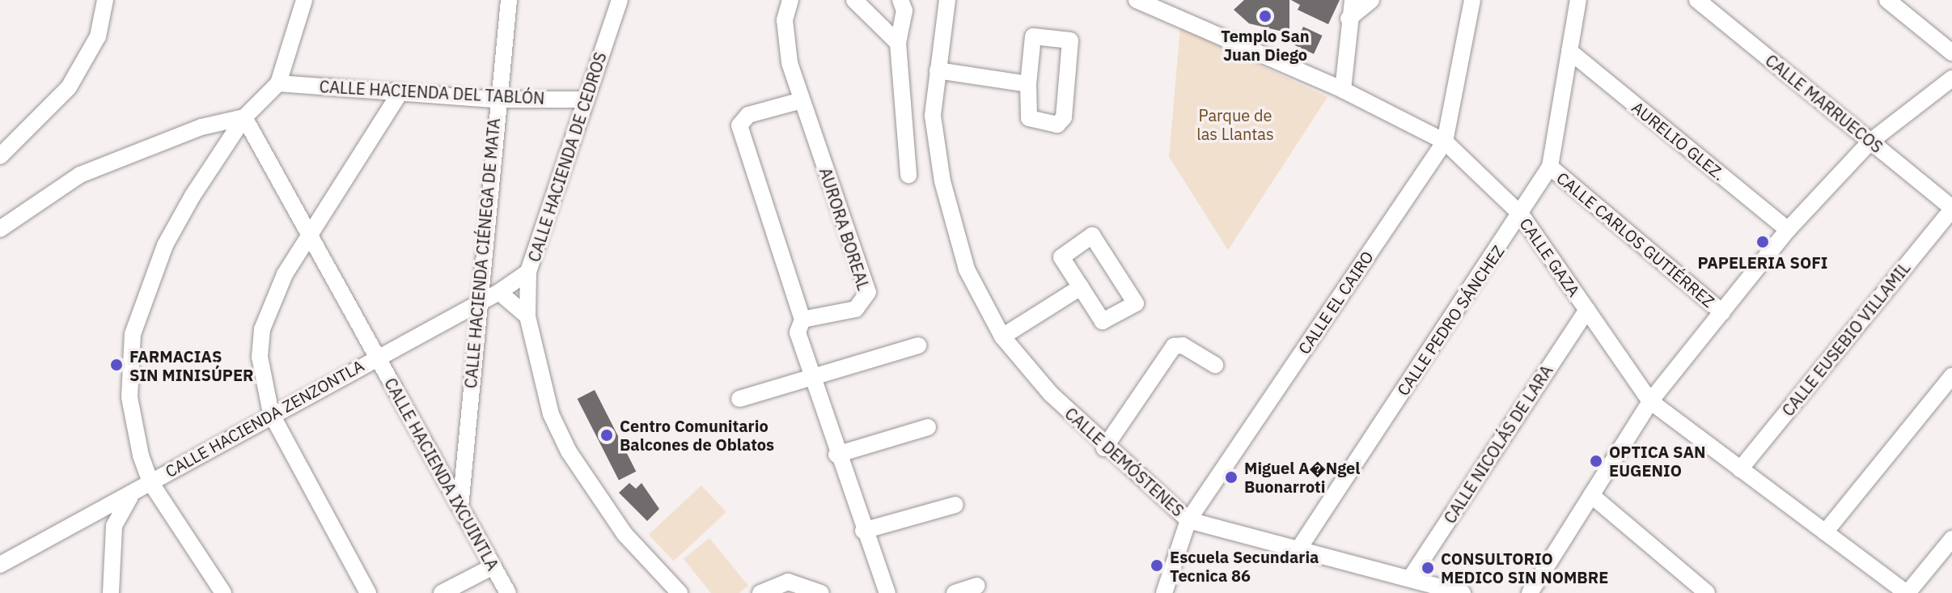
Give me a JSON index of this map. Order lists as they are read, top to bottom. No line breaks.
{"streets":{"street":["CALLE HACIENDA DEL TABLÓN","CALLE MARRUECOS","AURELIO GLEZ.","CALLE HACIENDA DE CEDROS","AURORA BOREAL","CALLE CARLOS GUTIÉRREZ","CALLE HACIENDA CIÉNEGA DE MATA","CALLE GAZA","CALLE EL CAIRO","CALLE PEDRO SÁNCHEZ","CALLE EUSEBIO VILLAMIL","CALLE HACIENDA ZENZONTLA","CALLE NICOLÁS DE LARA","CALLE DEMÓSTENES","CALLE HACIENDA IXCUINTLA"]},"crossings":[["CALLE HACIENDA DEL TABLÓN","CALLE HACIENDA DE CEDROS"],["CALLE HACIENDA DEL TABLÓN","CALLE HACIENDA CIÉNEGA DE MATA"],["CALLE MARRUECOS","CALLE EUSEBIO VILLAMIL"],["AURELIO GLEZ.","CALLE PEDRO SÁNCHEZ"],["CALLE HACIENDA DE CEDROS","CALLE HACIENDA ZENZONTLA"],["CALLE CARLOS GUTIÉRREZ","CALLE PEDRO SÁNCHEZ"],["CALLE HACIENDA CIÉNEGA DE MATA","CALLE HACIENDA ZENZONTLA"],["CALLE HACIENDA CIÉNEGA DE MATA","CALLE HACIENDA IXCUINTLA"],["CALLE GAZA","CALLE EL CAIRO"],["CALLE GAZA","CALLE PEDRO SÁNCHEZ"],["CALLE GAZA","CALLE EUSEBIO VILLAMIL"],["CALLE GAZA","CALLE NICOLÁS DE LARA"],["CALLE EL CAIRO","CALLE DEMÓSTENES"],["CALLE PEDRO SÁNCHEZ","CALLE DEMÓSTENES"],["CALLE HACIENDA ZENZONTLA","CALLE HACIENDA IXCUINTLA"],["CALLE NICOLÁS DE LARA","CALLE DEMÓSTENES"]],"parks":["Parque de las Llantas"],"places":["Templo San Juan Diego","PAPELERIA SOFI","FARMACIAS SIN MINISÚPER","Centro Comunitario Balcones de Oblatos","OPTICA SAN EUGENIO","Miguel A�Ngel Buonarroti","Escuela Secundaria Tecnica 86","CONSULTORIO MEDICO SIN NOMBRE"]}
